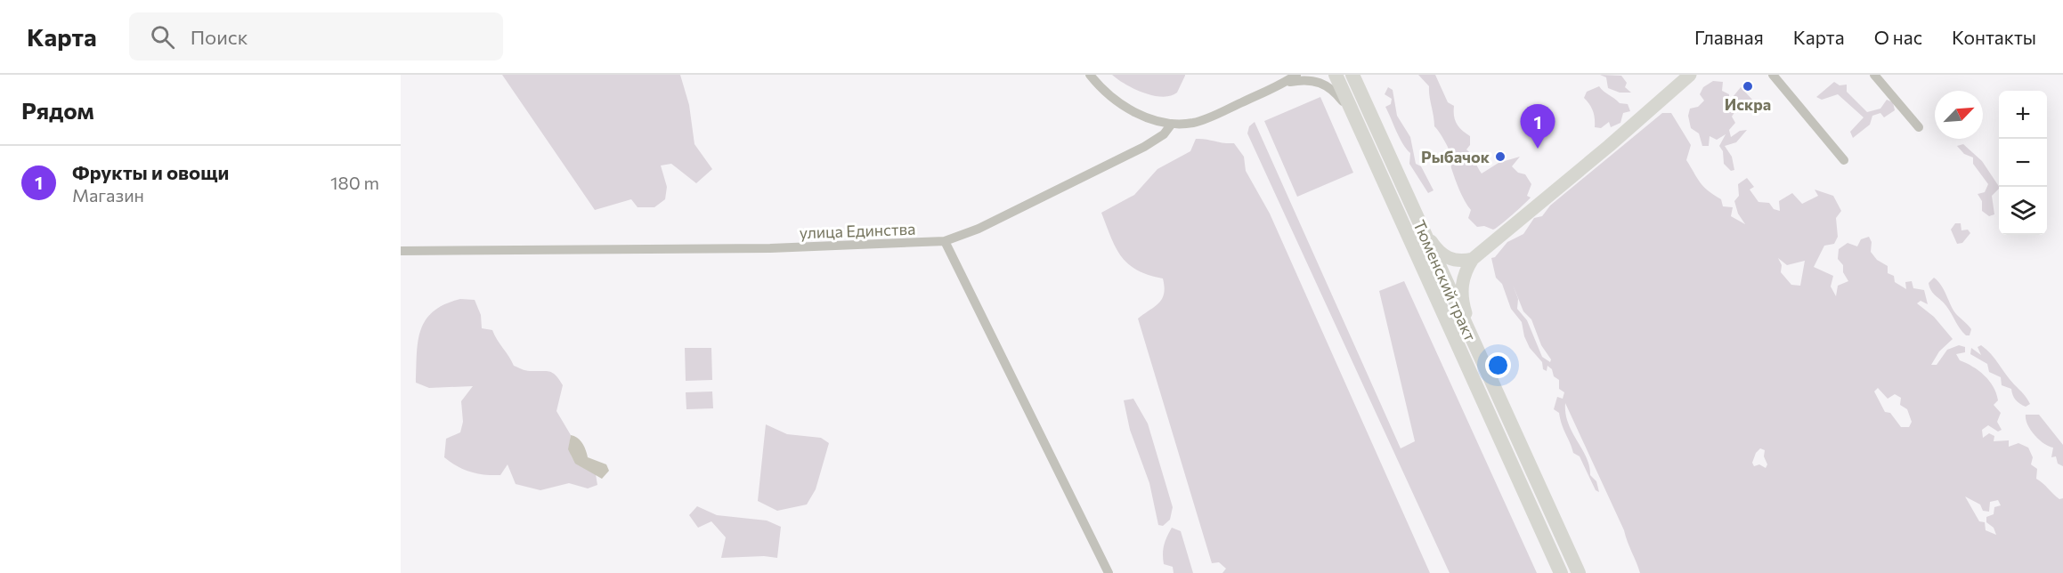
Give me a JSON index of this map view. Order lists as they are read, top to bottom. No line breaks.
{"streets":{"main road":["Тюменский тракт"],"street":["улица Единства"]},"places":["Искра","Рыбачок"],"north":"top right","page":{"header":"Карта","search":"Поиск","nav":["Главная","Карта","О нас","Контакты"],"heading":"Рядом","map_buttons":["+","−"],"pins":"1","list":[{"mark":"1","name":"Фрукты и овощи","note":"Магазин","value":"180 m"}]}}
